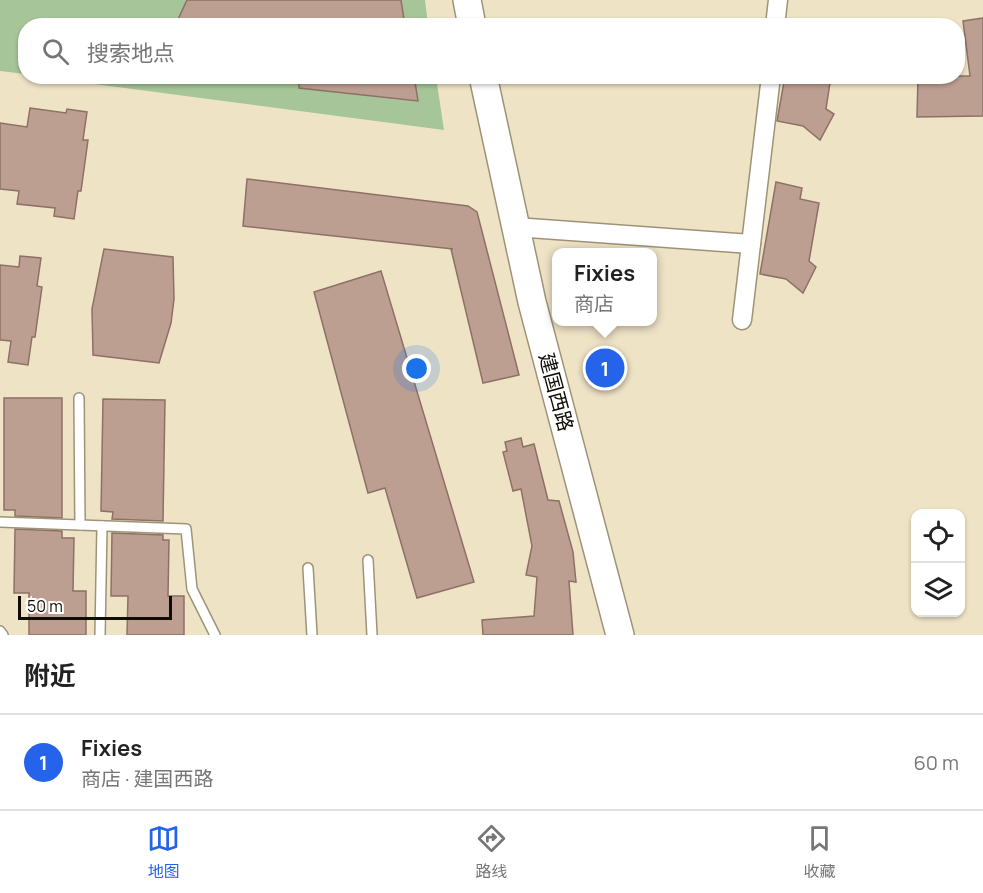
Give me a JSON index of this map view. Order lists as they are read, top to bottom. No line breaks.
{"streets":{"street":["建国西路"]},"scale_bar":"50 m","page":{"search":"搜索地点","popup":["Fixies","商店"],"pins":"1","scale":"50 m","heading":"附近","list":[{"mark":"1","name":"Fixies","note":"商店 · 建国西路","value":"60 m"}],"nav":["地图","路线","收藏"]}}
